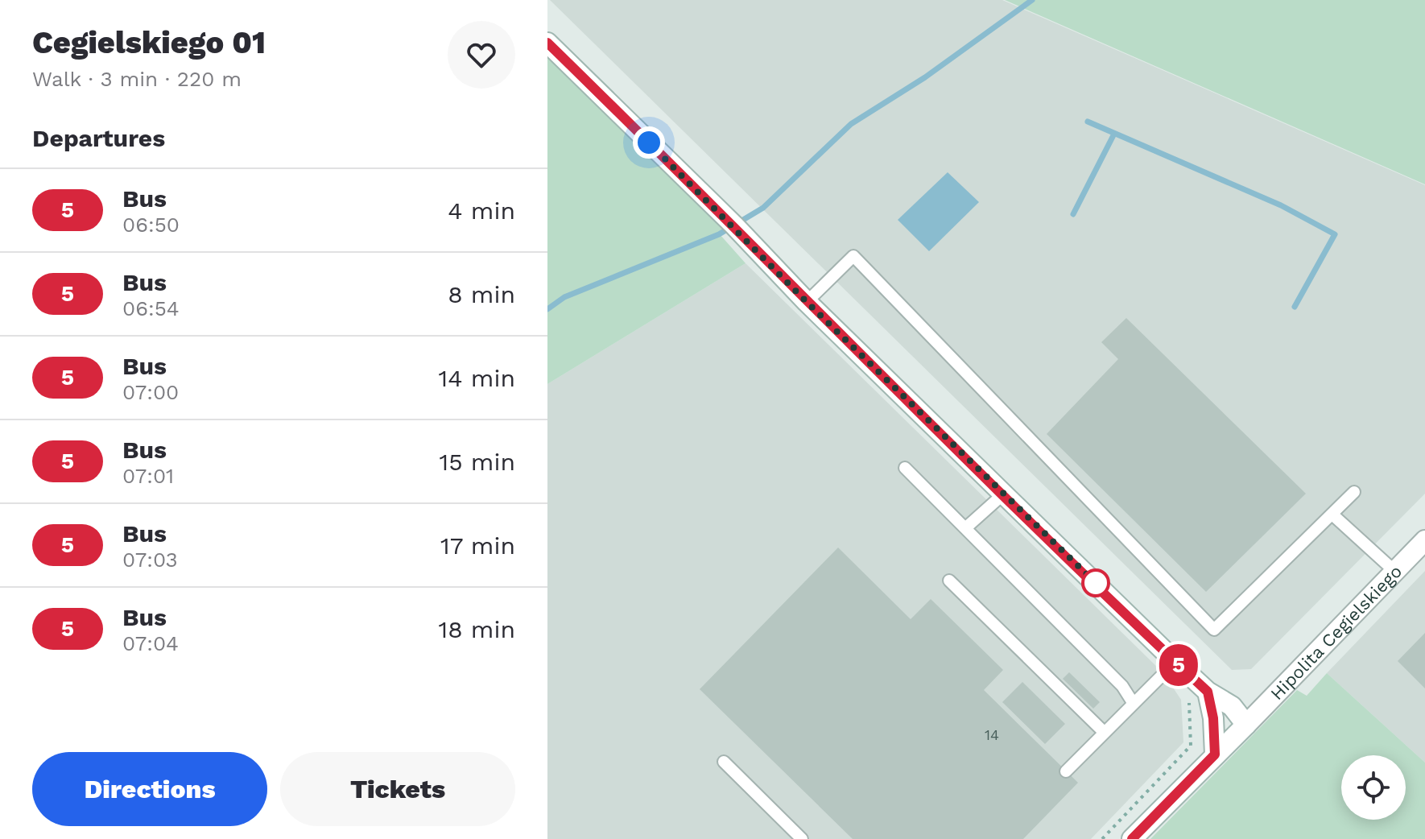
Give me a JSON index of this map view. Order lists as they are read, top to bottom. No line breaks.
{"streets":{"street":["Hipolita Cegielskiego"]},"lines":["bus line 5"],"house_numbers":["14"],"page":{"heading":[["Cegielskiego 01","Walk · 3 min · 220 m"],"Departures"],"on_map":"5","list":[{"mark":"5","name":"Bus","note":"06:50","value":"4 min"},{"mark":"5","name":"Bus","note":"06:54","value":"8 min"},{"mark":"5","name":"Bus","note":"07:00","value":"14 min"},{"mark":"5","name":"Bus","note":"07:01","value":"15 min"},{"mark":"5","name":"Bus","note":"07:03","value":"17 min"},{"mark":"5","name":"Bus","note":"07:04","value":"18 min"}],"buttons":["Directions","Tickets"]}}
